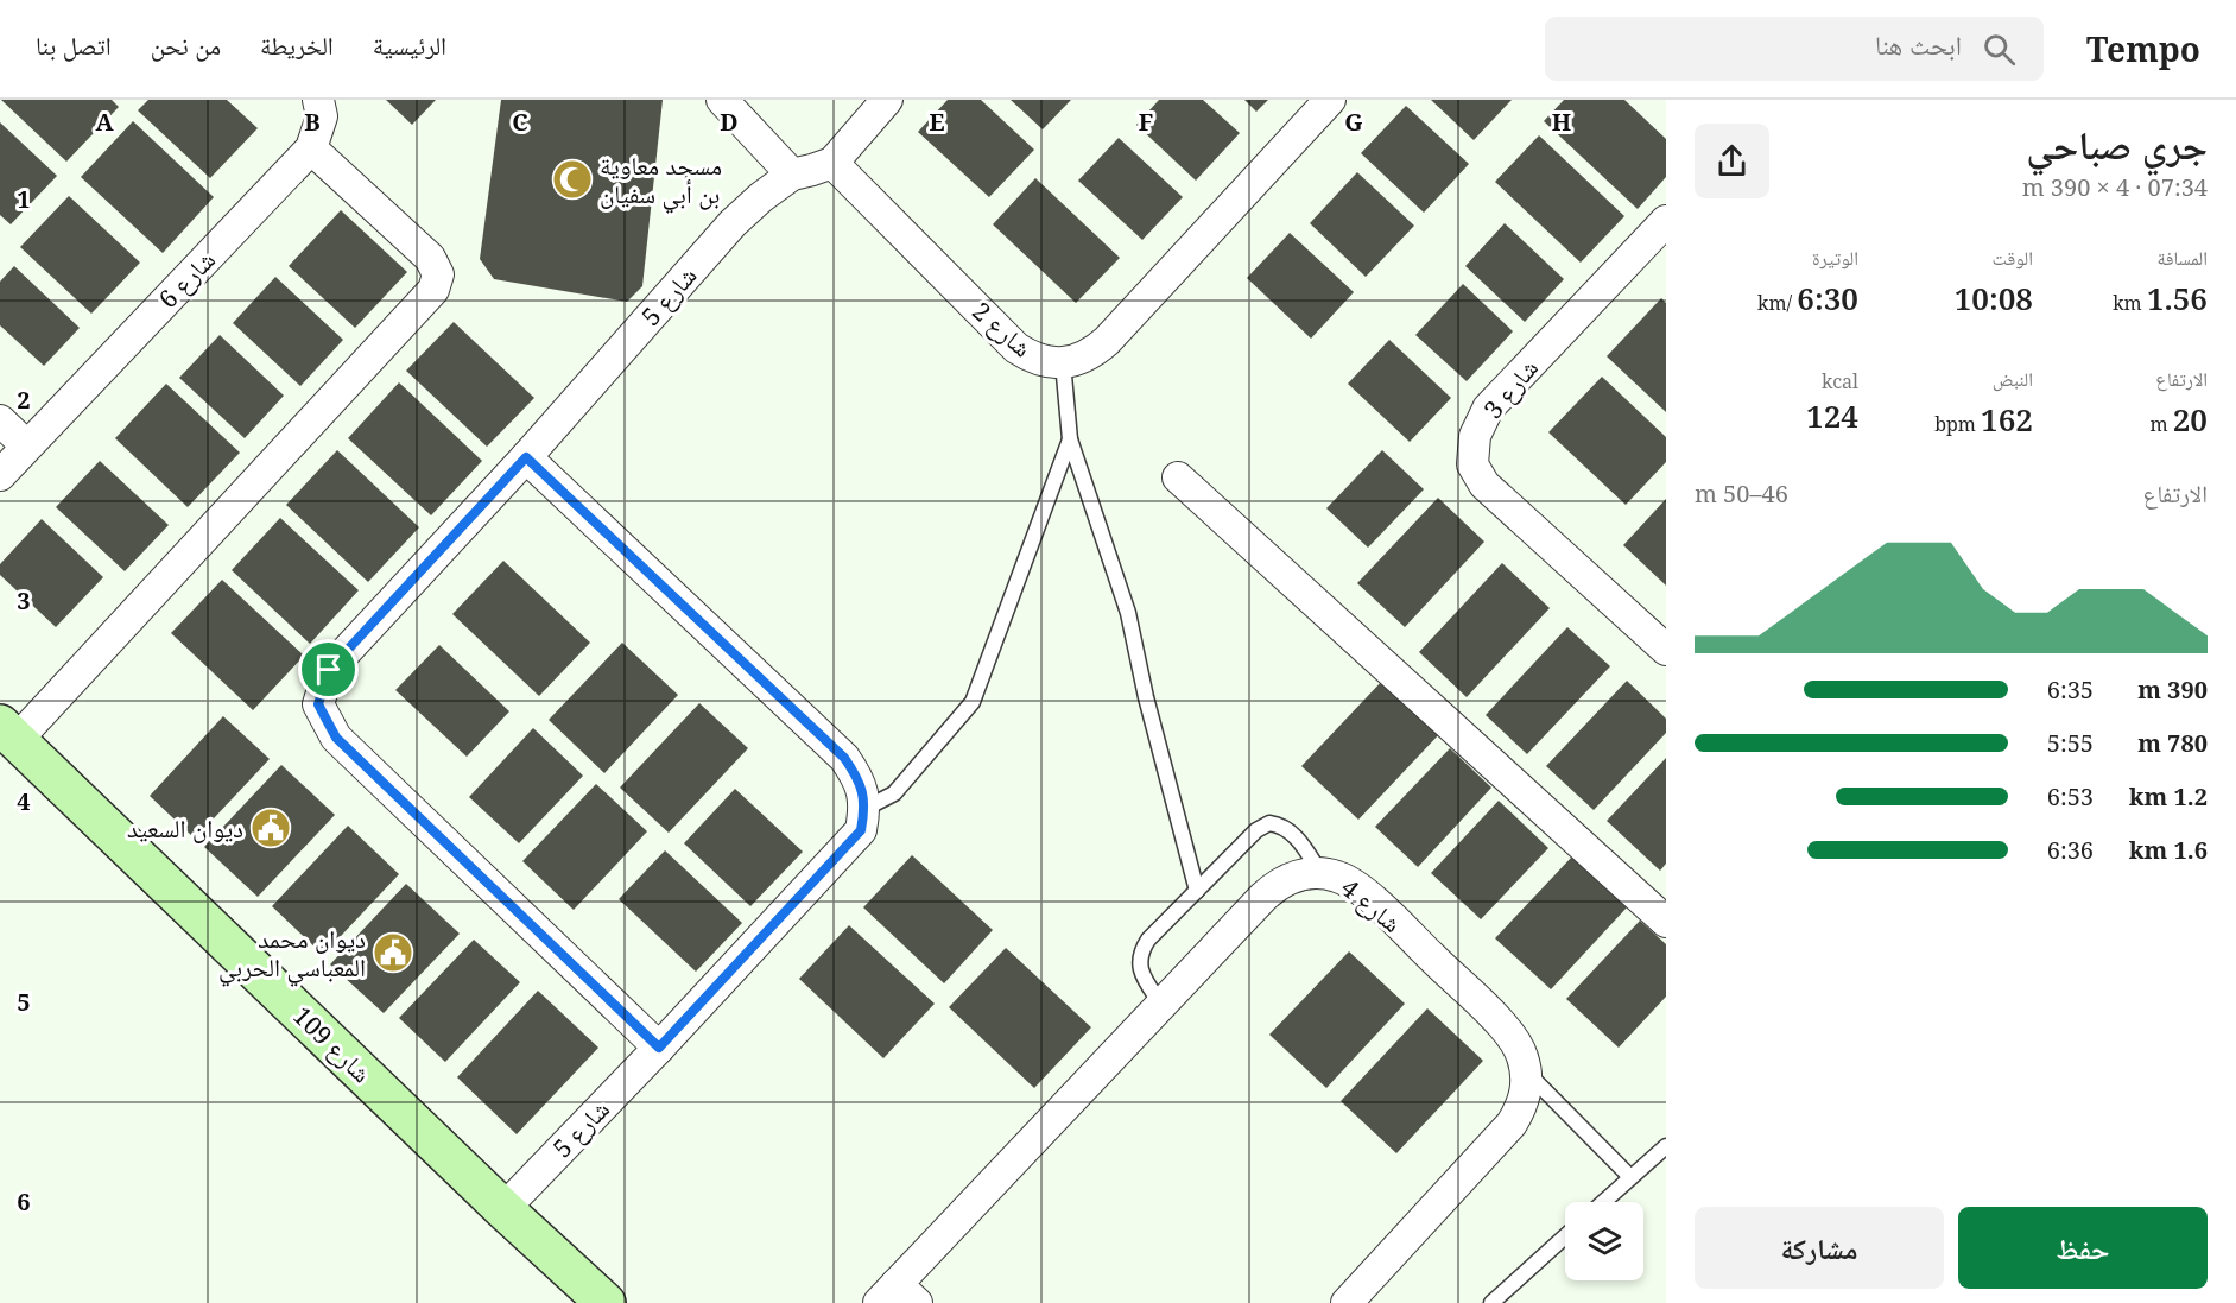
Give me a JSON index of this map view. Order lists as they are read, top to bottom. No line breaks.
{"streets":{"street":["شارع 6","شارع 5","شارع 2","شارع 3","شارع 4","شارع 109"]},"crossings":[["شارع 5","شارع 2"],["شارع 5","شارع 109"]],"places":{"mosque":["مسجد معاوية بن أبي سفيان"],"public building":["ديوان السعيد","ديوان محمد المعباسي الحربي"]},"page":{"header":"Tempo","search":"ابحث هنا","nav":["الرئيسية","الخريطة","من نحن","اتصل بنا"],"heading":["جري صباحي","07:34 · 4 × 390 m"],"stats":[["المسافة","1.56 km"],["الوقت","10:08"],["الوتيرة","6:30 /km"],["الارتفاع","20 m"],["النبض","162 bpm"],["kcal","124"]],"chart":["الارتفاع","46–50 m"],"list":[{"name":"390 m","note":"6:35"},{"name":"780 m","note":"5:55"},{"name":"1.2 km","note":"6:53"},{"name":"1.6 km","note":"6:36"}],"buttons":["حفظ","مشاركة"]},"grid":{"columns":["A","B","C","D","E","F","G","H"],"rows":["1","2","3","4","5","6"]}}
